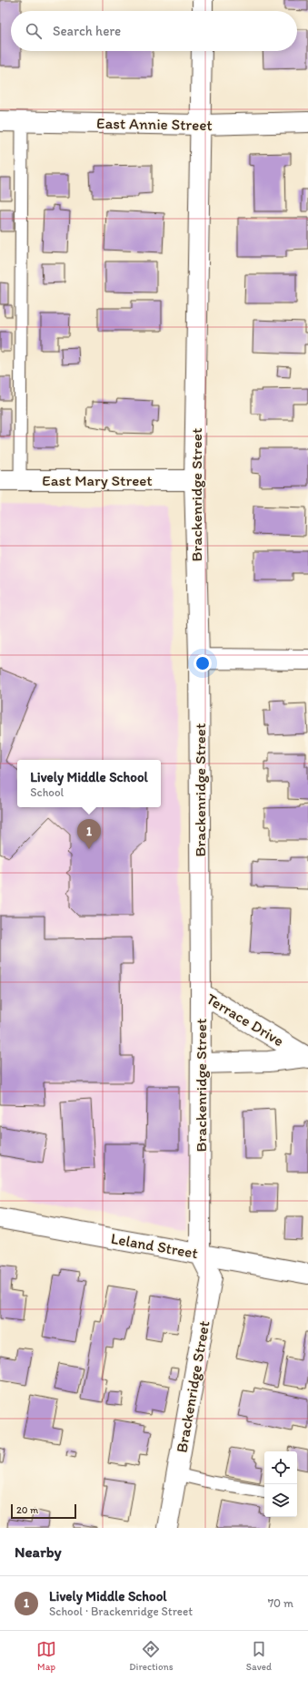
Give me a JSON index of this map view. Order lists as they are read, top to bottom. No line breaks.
{"streets":{"street":["East Annie Street","East Mary Street","Brackenridge Street","Terrace Drive","Leland Street"]},"crossings":[["East Annie Street","Brackenridge Street"],["East Mary Street","Brackenridge Street"],["Brackenridge Street","Terrace Drive"],["Brackenridge Street","Leland Street"]],"scale_bar":"20 m","page":{"search":"Search here","popup":["Lively Middle School","School"],"pins":"1","scale":"20 m","heading":"Nearby","list":[{"mark":"1","name":"Lively Middle School","note":"School · Brackenridge Street","value":"70 m"}],"nav":["Map","Directions","Saved"]}}
